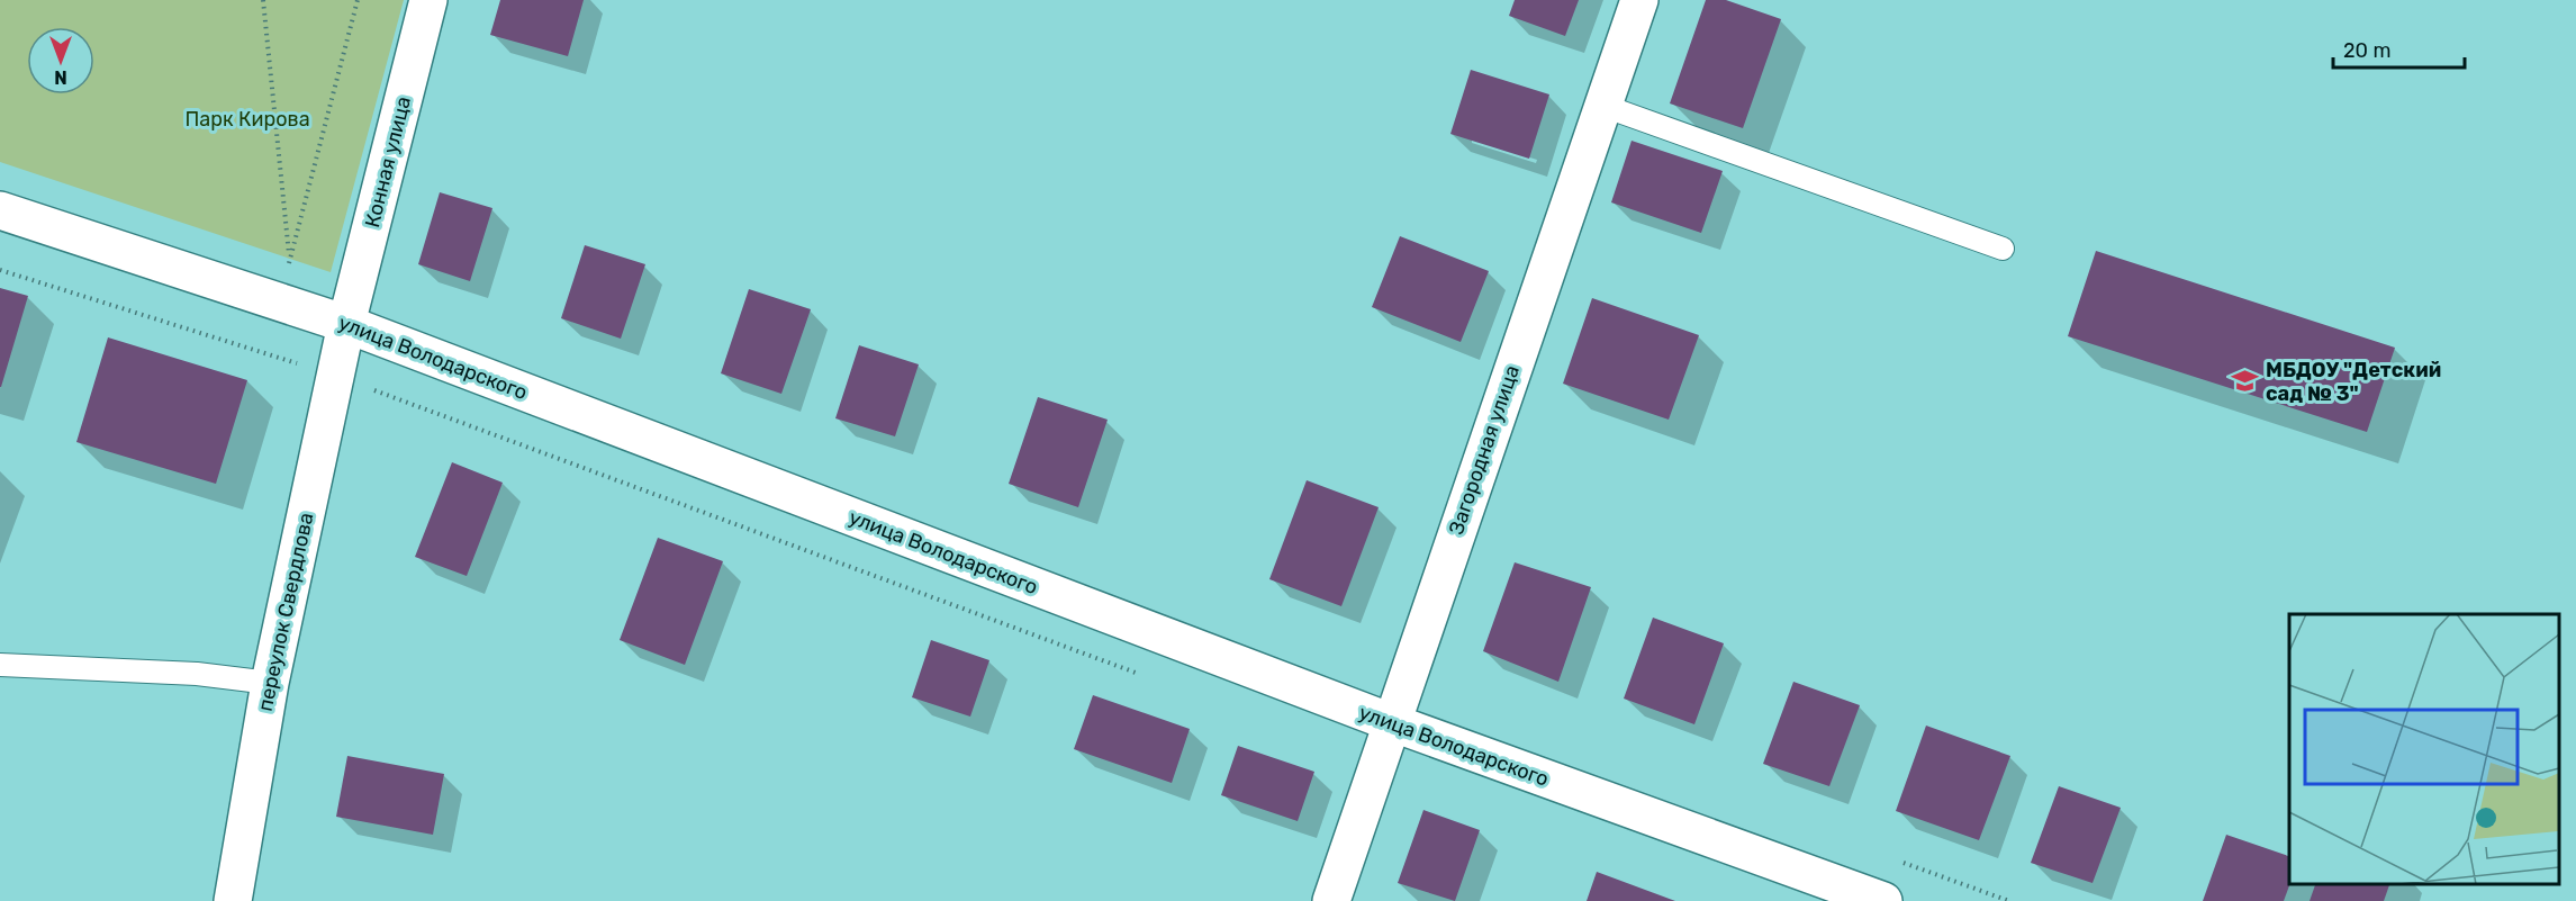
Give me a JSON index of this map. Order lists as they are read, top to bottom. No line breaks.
{"streets":{"street":["Конная улица","улица Володарского","Загородная улица","переулок Свердлова"]},"crossings":[["Конная улица","улица Володарского"],["Конная улица","переулок Свердлова"],["улица Володарского","Загородная улица"],["улица Володарского","переулок Свердлова"]],"parks":["Парк Кирова"],"places":{"school or university":["МБДОУ \"Детский сад № 3\""]},"scale_bar":"20 m","north":"bottom"}
